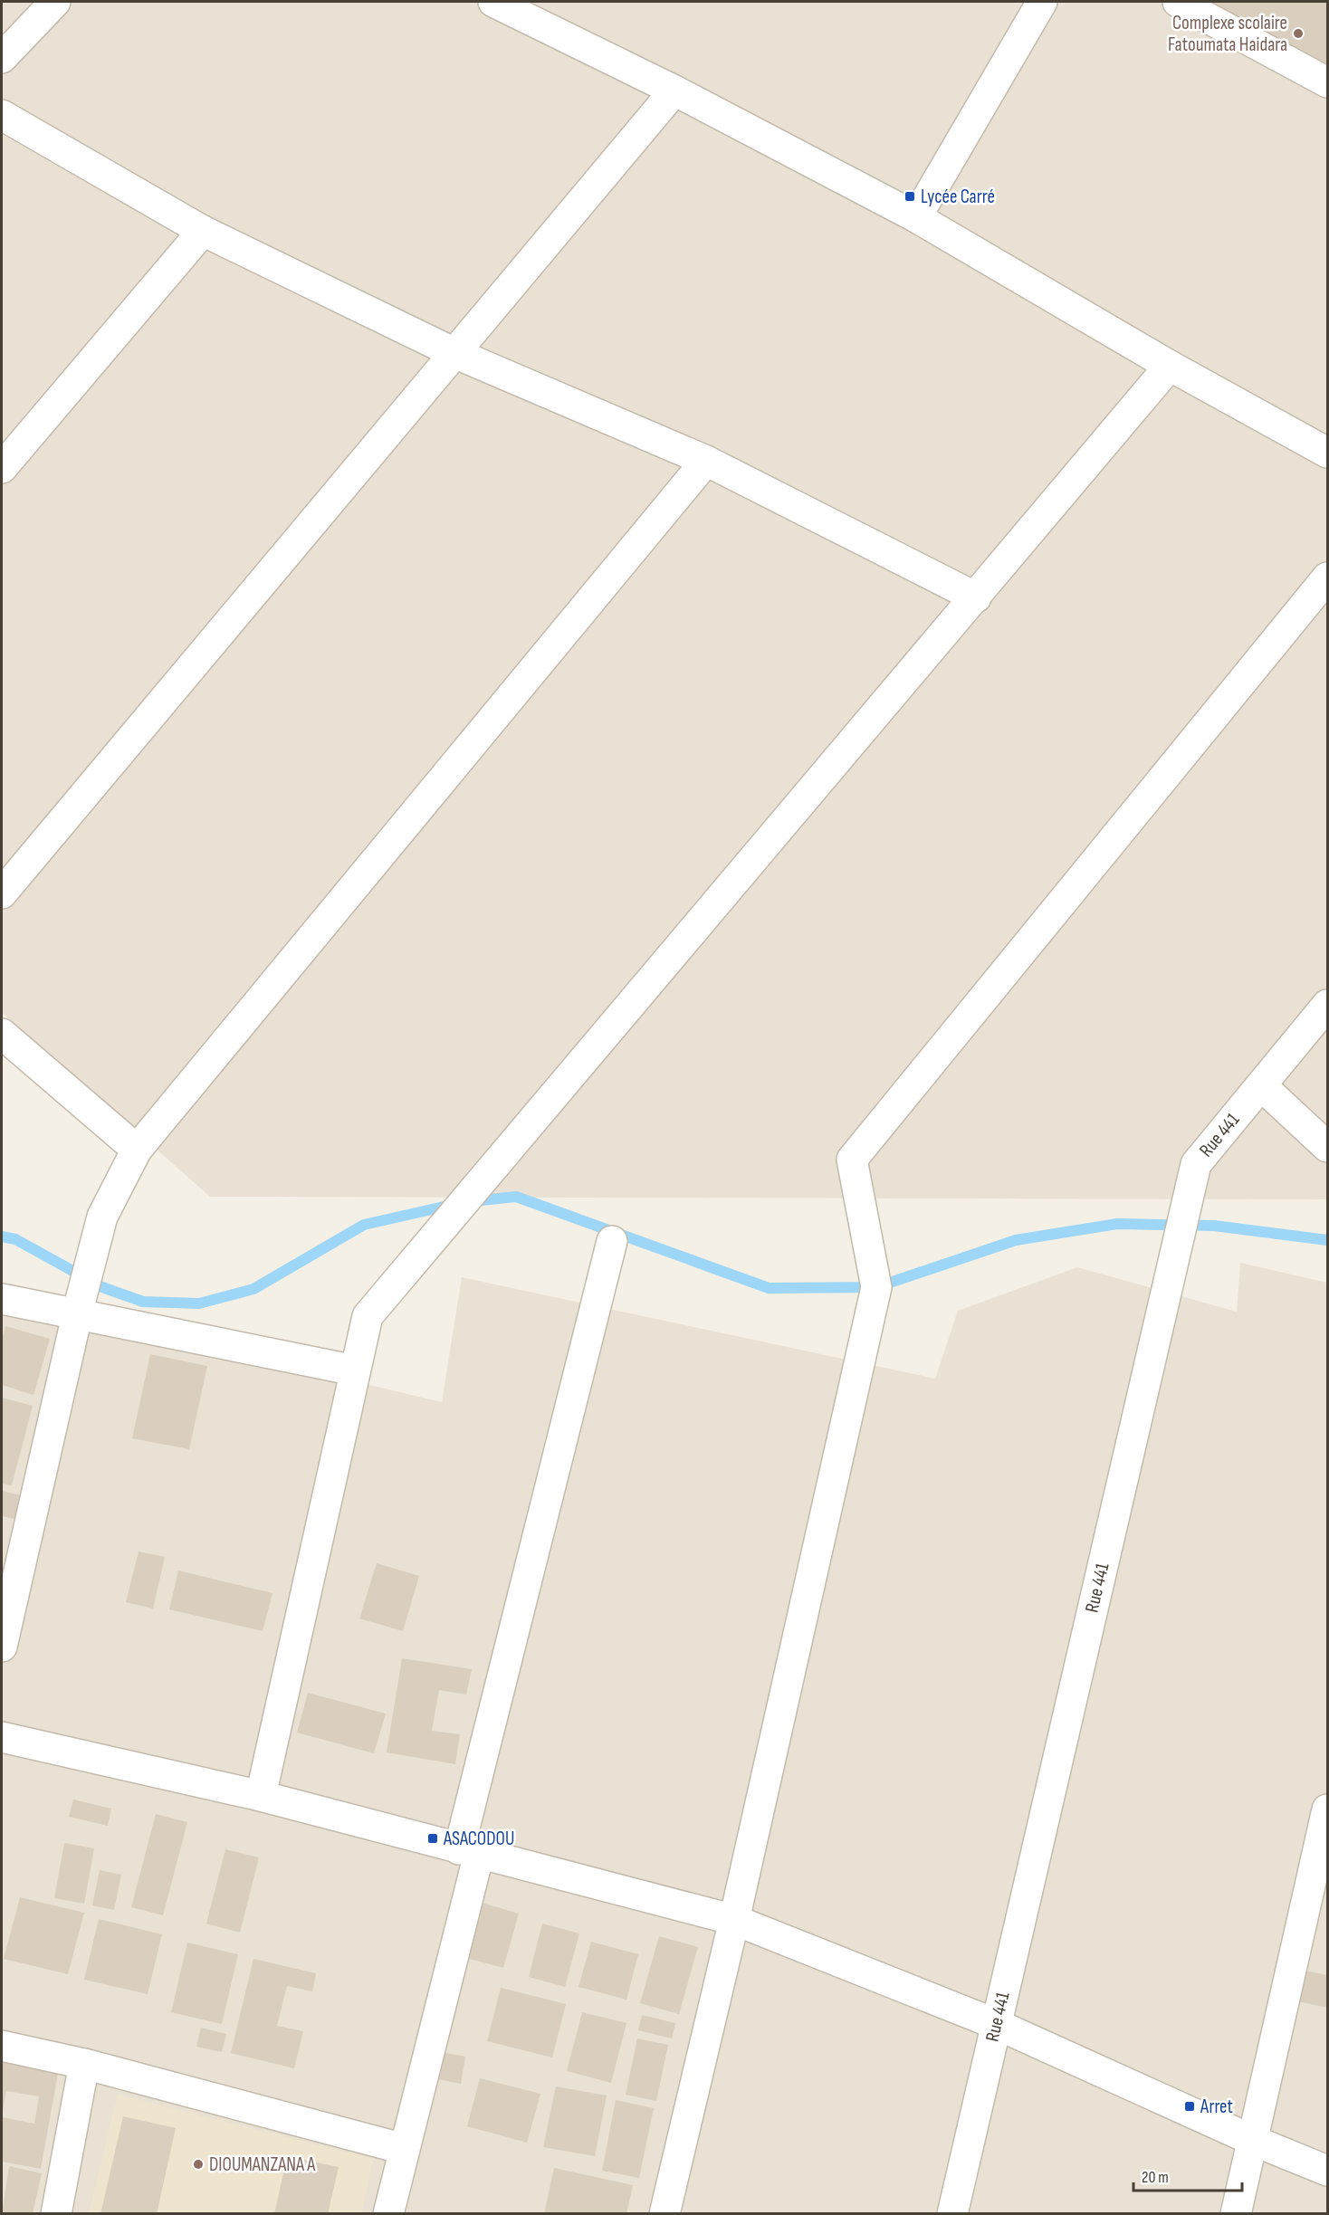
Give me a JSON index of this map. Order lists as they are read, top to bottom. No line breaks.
{"streets":{"street":["Rue 441"]},"places":{"other":["Complexe scolaire Fatoumata Haidara","DIOUMANZANA A"],"transit":["Lycée Carré","ASACODOU","Arret"]},"scale_bar":"20 m"}
